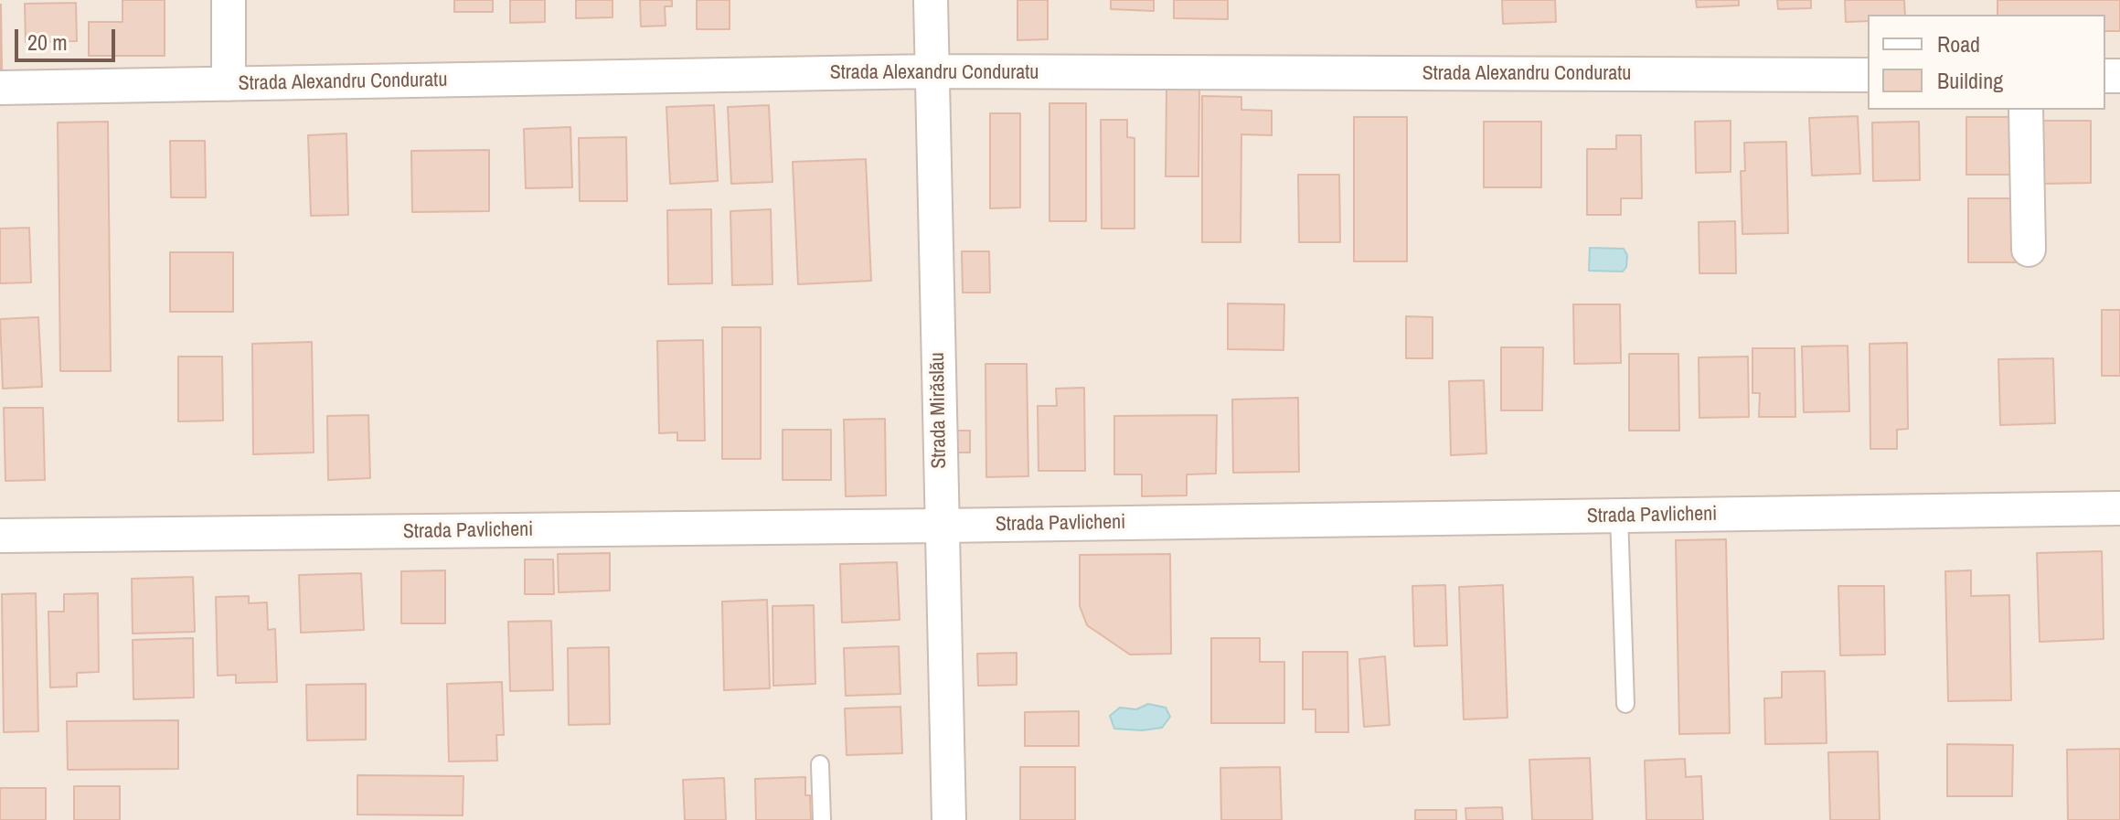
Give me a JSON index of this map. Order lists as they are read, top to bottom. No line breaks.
{"streets":{"street":["Strada Alexandru Conduratu","Strada Mirăslău","Strada Pavlicheni"]},"crossings":[["Strada Alexandru Conduratu","Strada Mirăslău"],["Strada Mirăslău","Strada Pavlicheni"]],"legend":["Road","Building"],"scale_bar":"20 m"}
